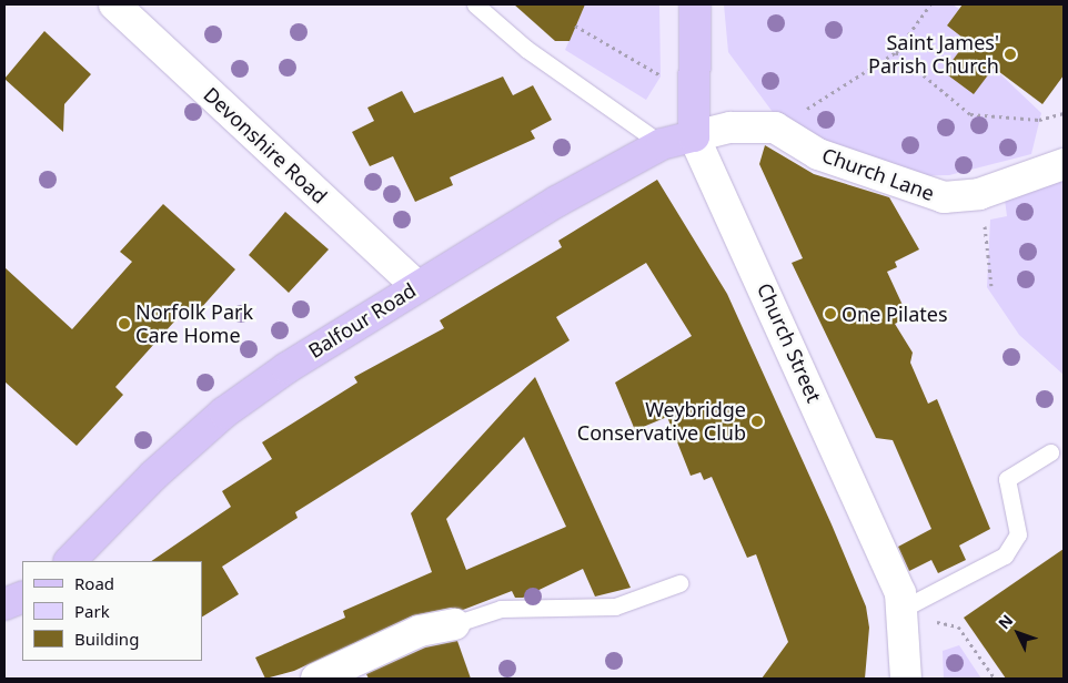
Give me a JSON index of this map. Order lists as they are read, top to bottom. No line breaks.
{"streets":{"main road":["Balfour Road","Church Street"],"street":["Devonshire Road","Church Lane"]},"crossings":[["Devonshire Road","Balfour Road"],["Balfour Road","Church Street"]],"places":["Saint James' Parish Church","One Pilates","Norfolk Park Care Home","Weybridge Conservative Club"],"legend":["Road","Park","Building"],"north":"top left"}
